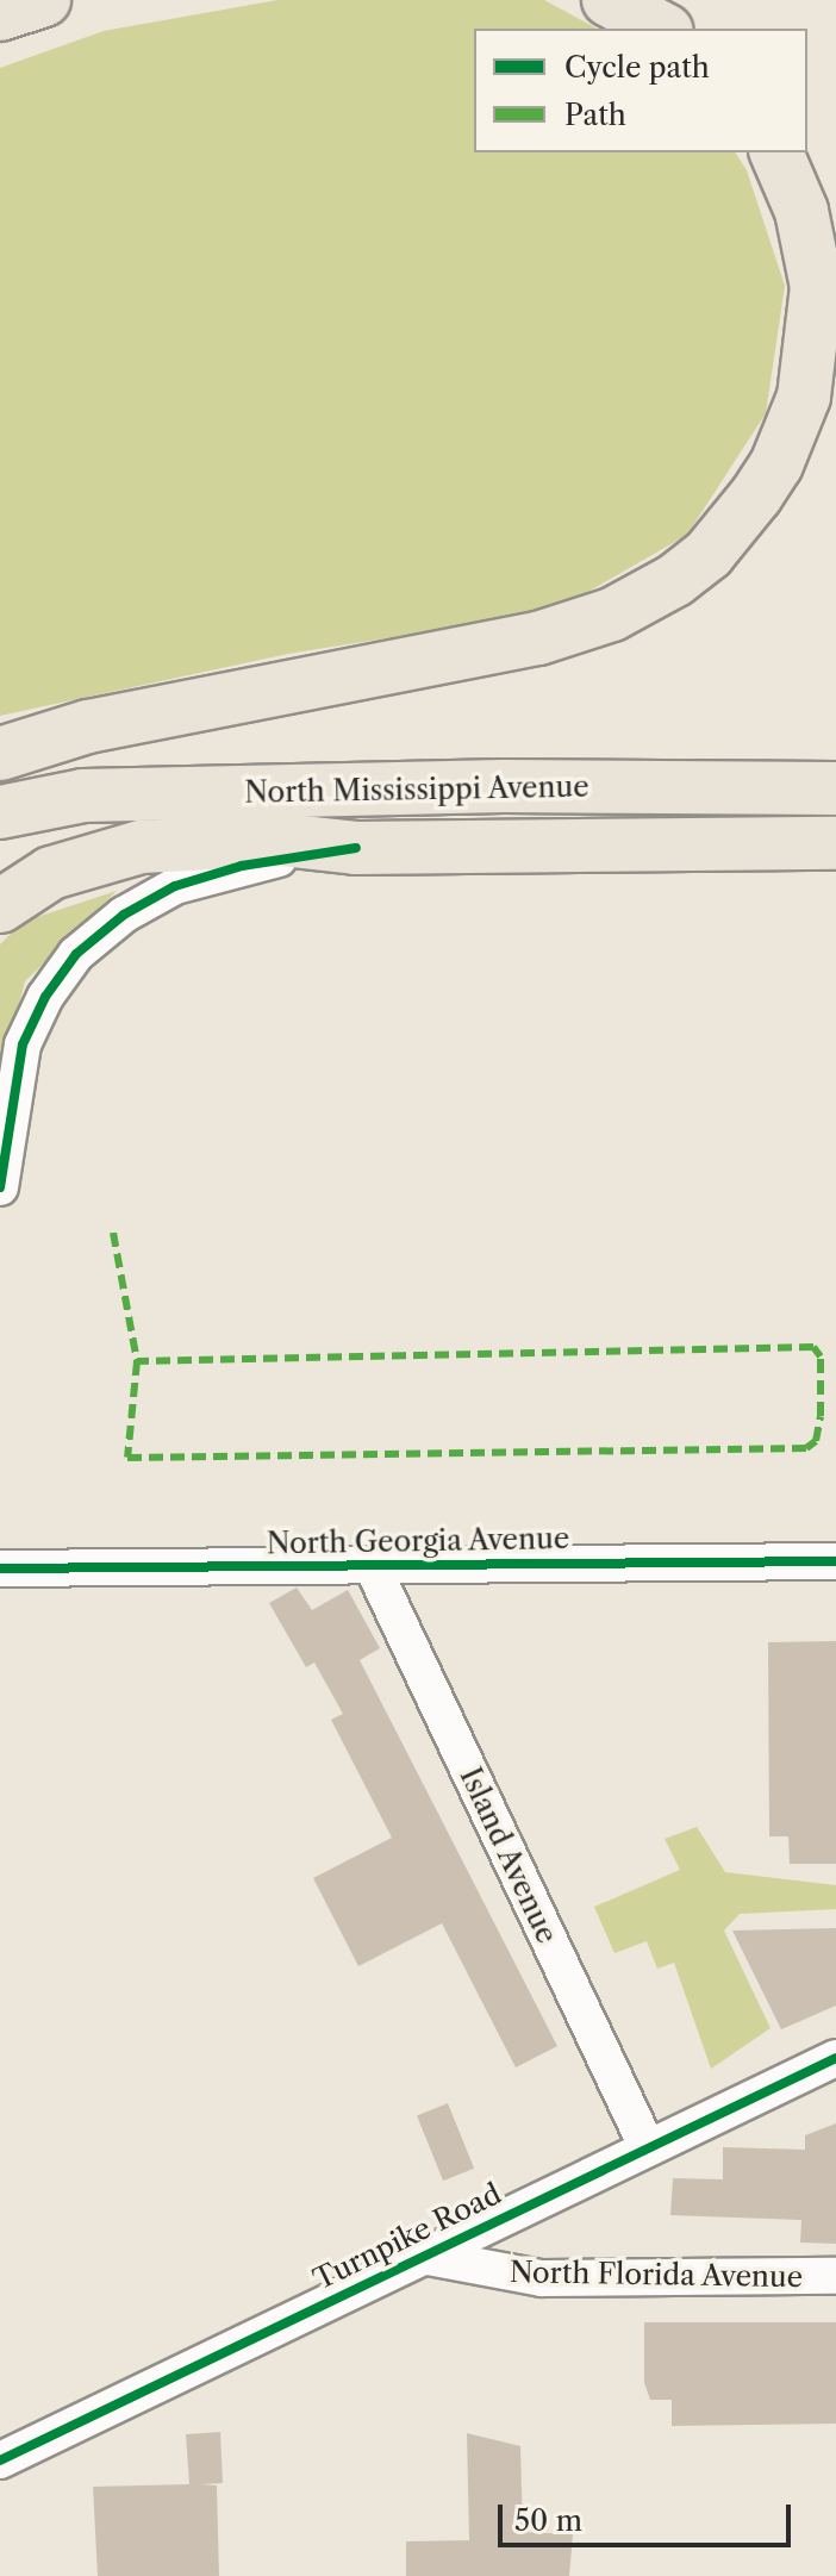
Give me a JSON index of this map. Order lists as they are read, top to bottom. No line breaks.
{"streets":{"main road":["North Mississippi Avenue"],"street":["North Georgia Avenue","Island Avenue","Turnpike Road","North Florida Avenue"]},"crossings":[["North Georgia Avenue","Island Avenue"],["Island Avenue","Turnpike Road"],["Turnpike Road","North Florida Avenue"]],"legend":["Cycle path","Path"],"scale_bar":"50 m"}
